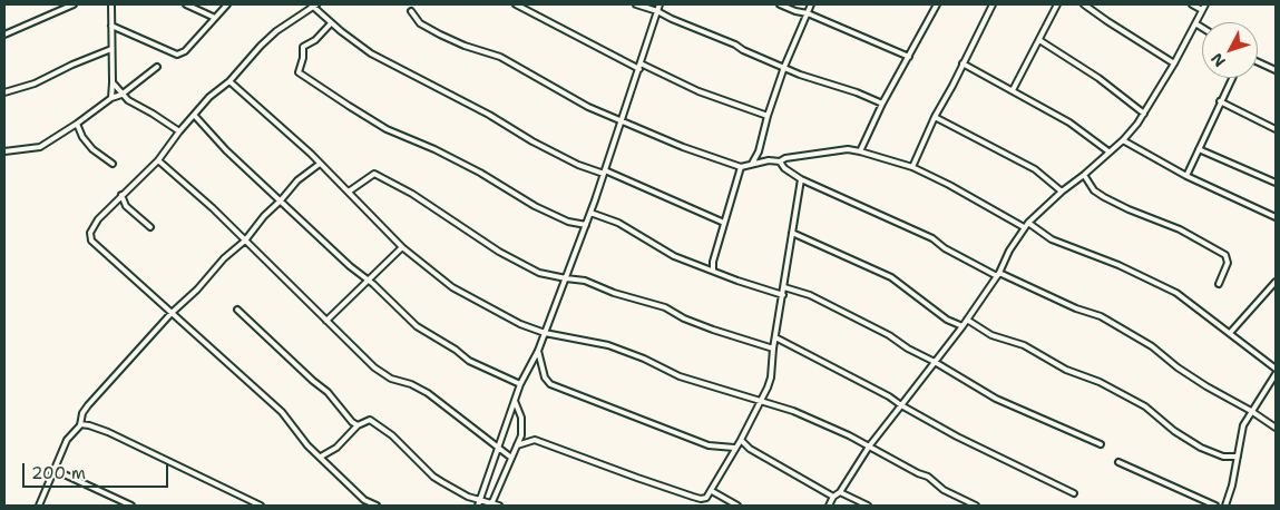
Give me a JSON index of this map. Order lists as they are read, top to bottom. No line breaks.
{"scale_bar":"200 m","north":"bottom left"}
